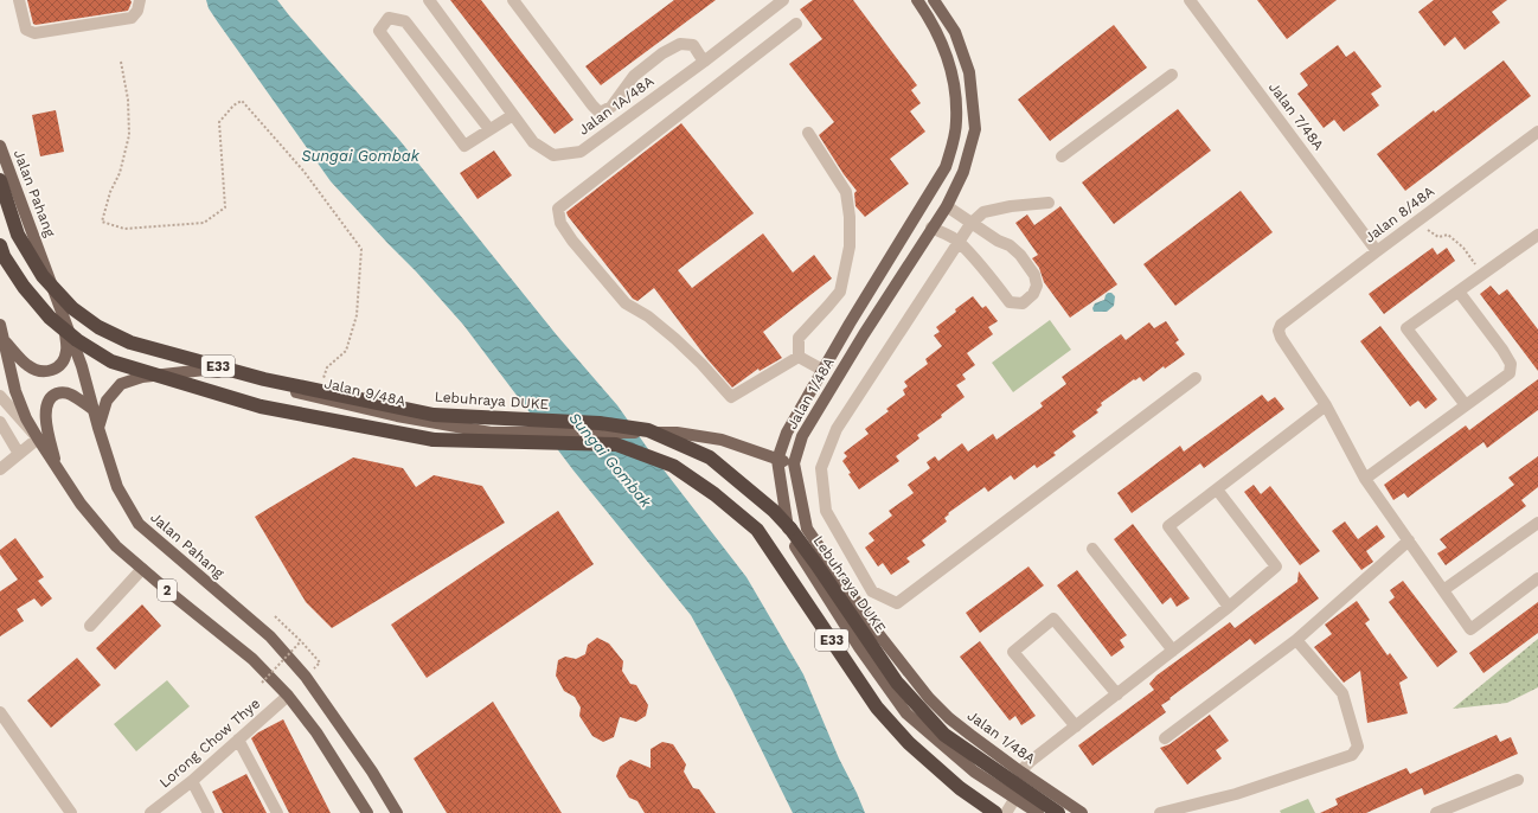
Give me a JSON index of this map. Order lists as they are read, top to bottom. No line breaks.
{"streets":{"highway":["E33","Lebuhraya DUKE"],"main road":["Jalan Pahang","Jalan 9/48A","Jalan 1/48A","2"],"street":["Jalan 1A/48A","Jalan 7/48A","Jalan 8/48A","Lorong Chow Thye"]},"crossings":[["Jalan 7/48A","Jalan 8/48A"],["Jalan Pahang","Jalan 9/48A"],["Jalan 9/48A","Jalan 1/48A"],["2","Lorong Chow Thye"]],"water":["Sungai Gombak"]}
